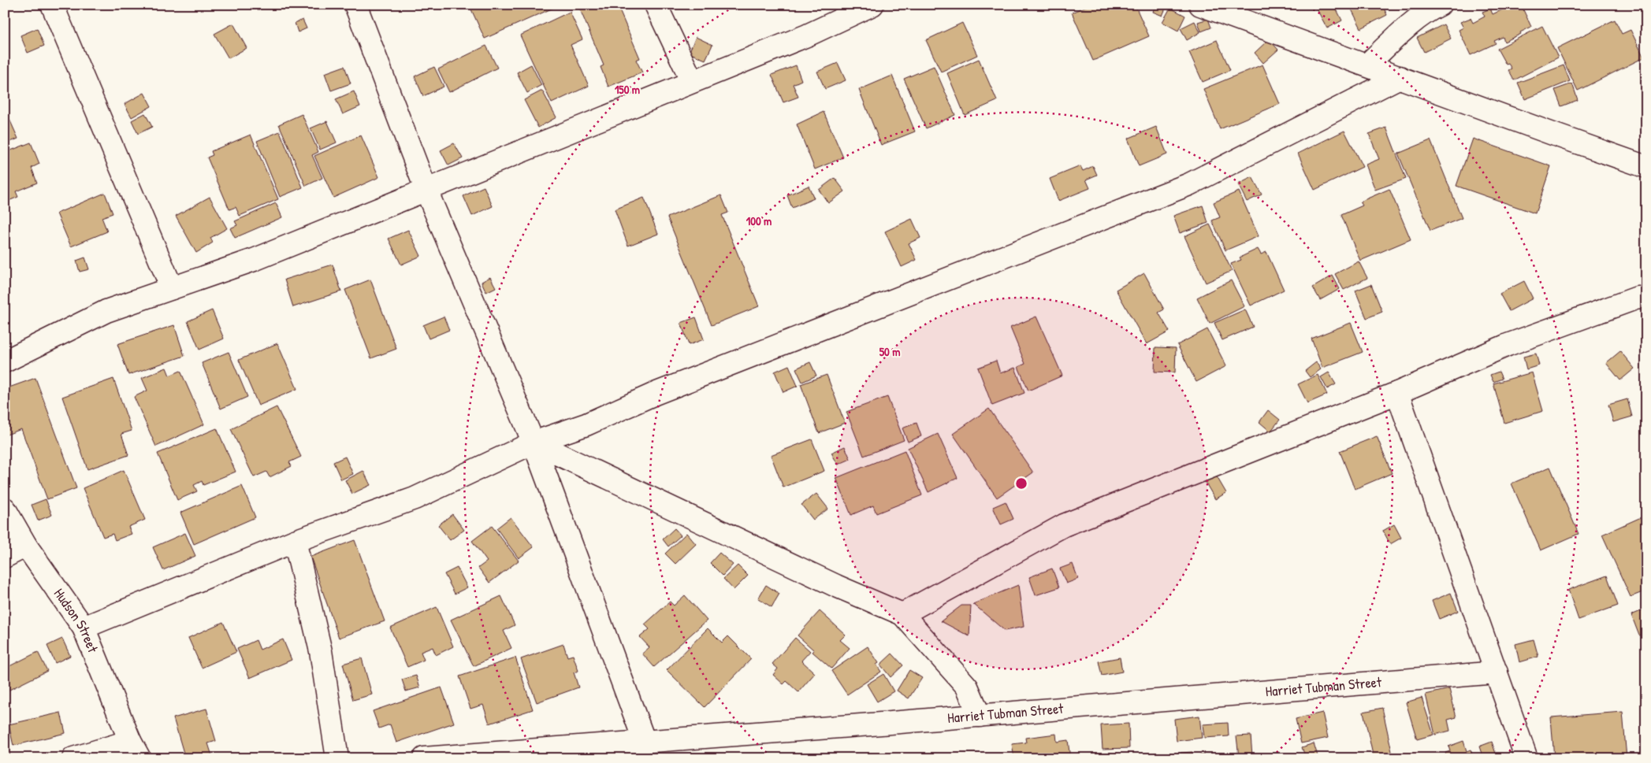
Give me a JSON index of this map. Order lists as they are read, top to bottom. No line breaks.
{"streets":{"street":["Hudson Street","Harriet Tubman Street"]},"rings":["150 m","100 m","50 m"]}
